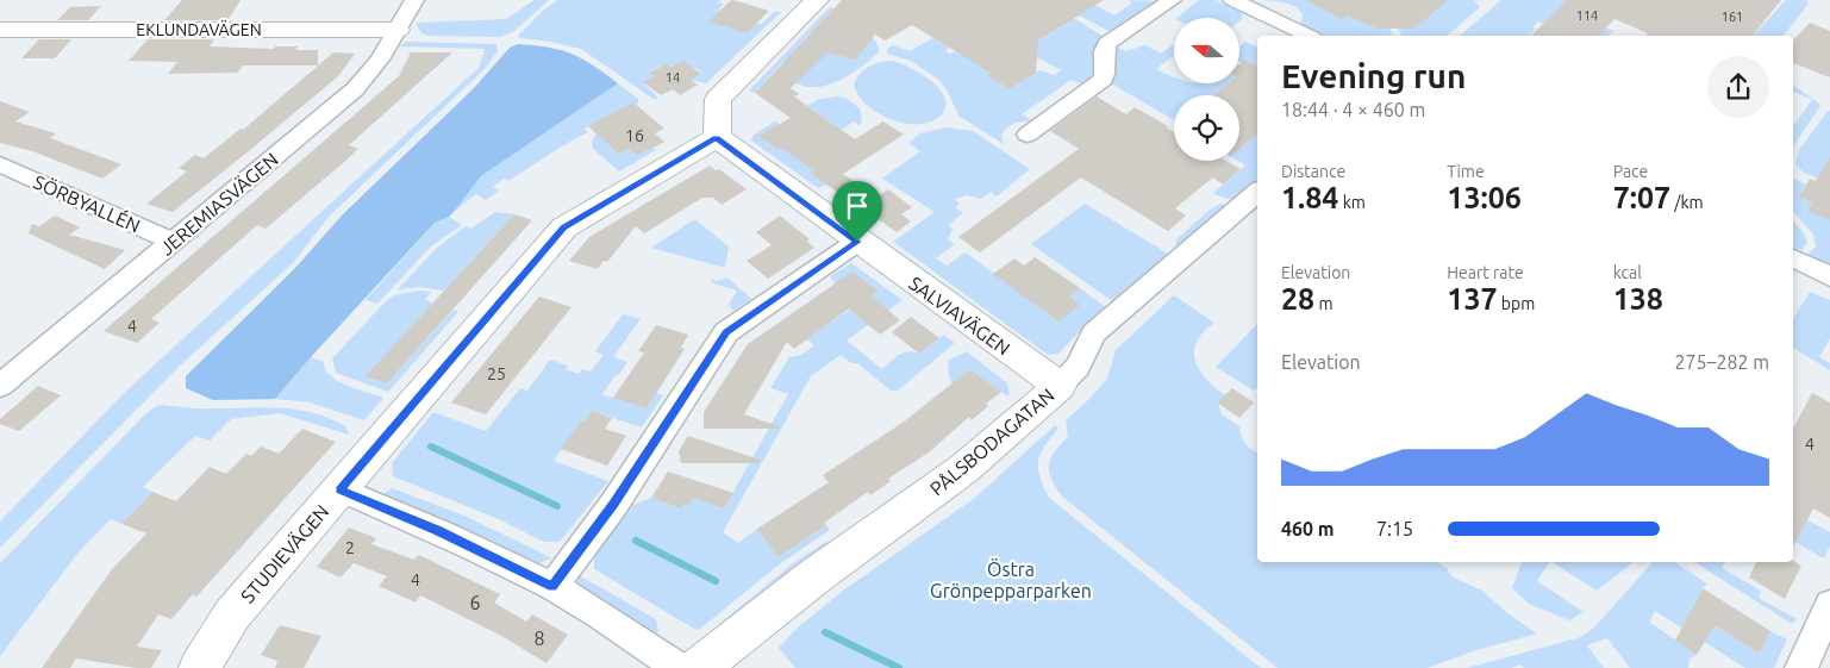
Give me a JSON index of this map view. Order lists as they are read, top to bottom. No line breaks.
{"streets":{"street":["EKLUNDAVÄGEN","SÖRBYALLÉN","JEREMIASVÄGEN","SALVIAVÄGEN","PÅLSBODAGATAN","STUDIEVÄGEN"]},"crossings":[["EKLUNDAVÄGEN","JEREMIASVÄGEN"],["SÖRBYALLÉN","JEREMIASVÄGEN"],["SALVIAVÄGEN","PÅLSBODAGATAN"],["SALVIAVÄGEN","STUDIEVÄGEN"]],"parks":["Östra Grönpepparparken"],"house_numbers":["114","161","14","16","4","25","4","2","4","6","8"],"north":"left","page":{"heading":["Evening run","18:44 · 4 × 460 m"],"stats":[["Distance","1.84 km"],["Time","13:06"],["Pace","7:07 /km"],["Elevation","28 m"],["Heart rate","137 bpm"],["kcal","138"]],"chart":["Elevation","275–282 m"],"list":[{"name":"460 m","note":"7:15"}]}}
